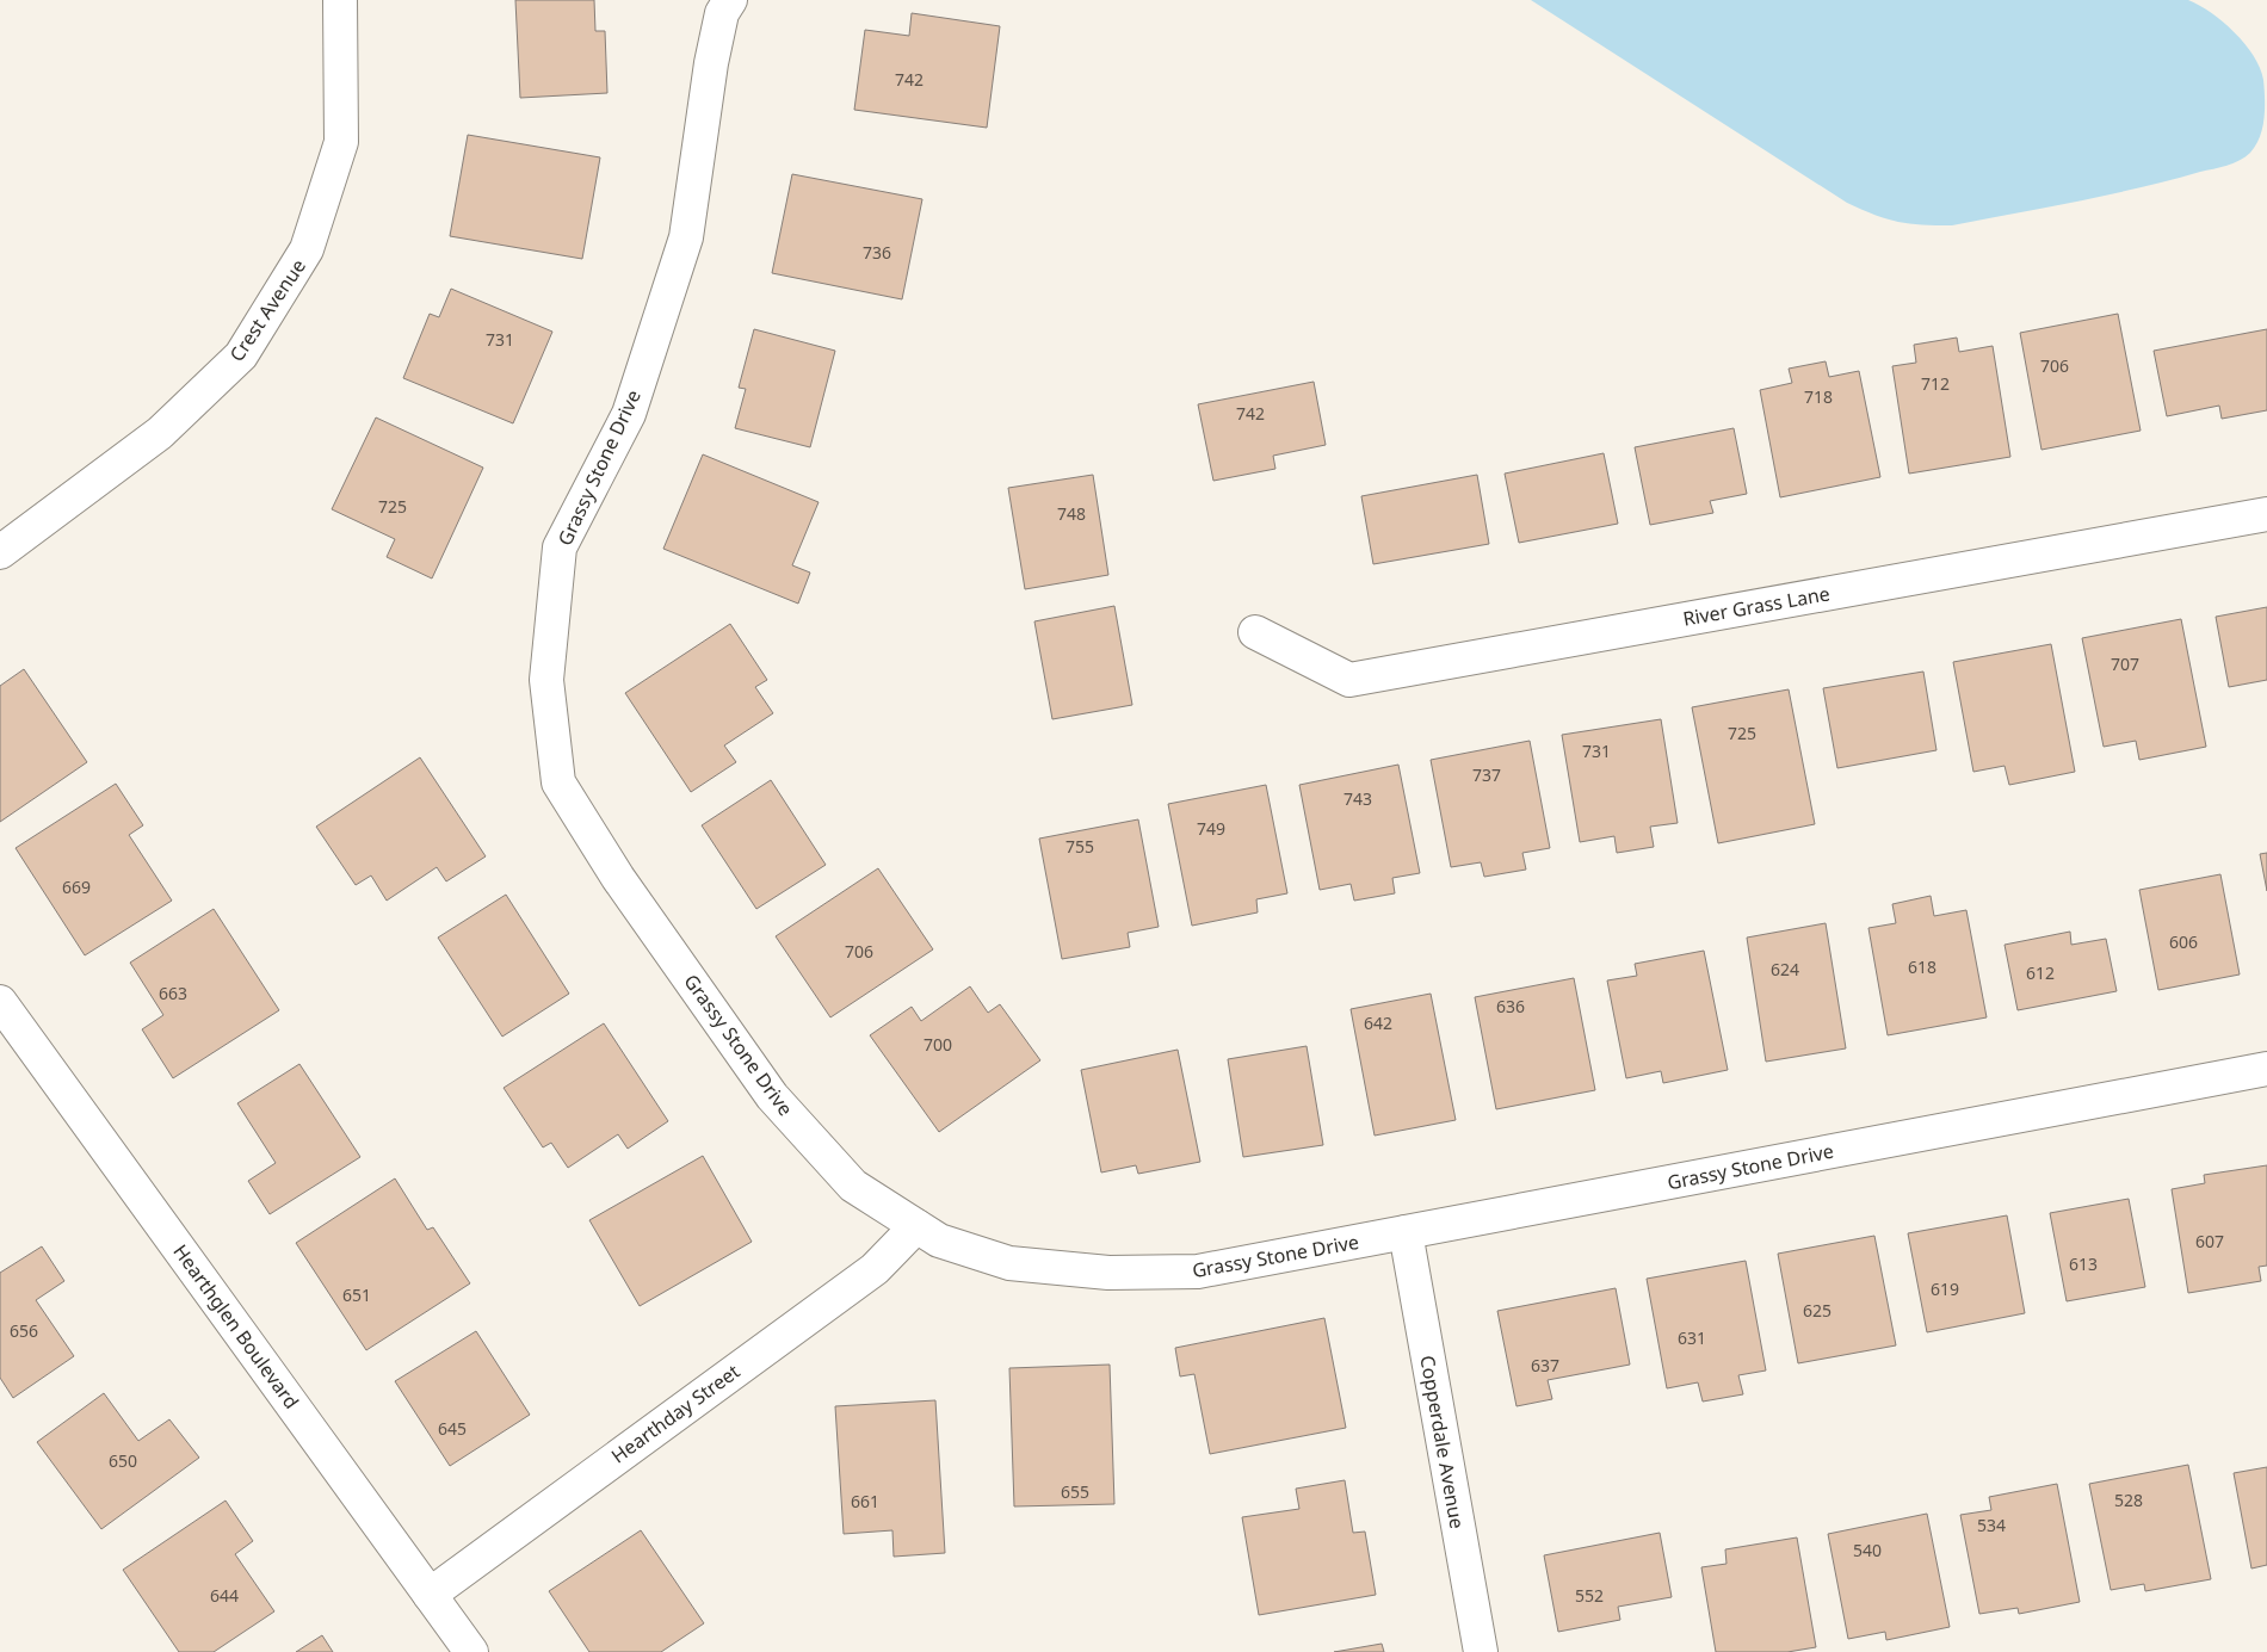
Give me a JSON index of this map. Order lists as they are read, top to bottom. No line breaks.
{"streets":{"street":["Crest Avenue","Grassy Stone Drive","River Grass Lane","Hearthglen Boulevard","Hearthday Street","Copperdale Avenue"]},"crossings":[["Grassy Stone Drive","Hearthday Street"],["Grassy Stone Drive","Copperdale Avenue"],["Hearthglen Boulevard","Hearthday Street"]],"house_numbers":["742","736","731","706","712","718","742","725","748","707","725","731","737","743","749","755","669","606","706","618","624","612","663","636","642","700","607","613","619","651","625","656","631","637","645","650","655","528","661","534","540","644","552"]}
